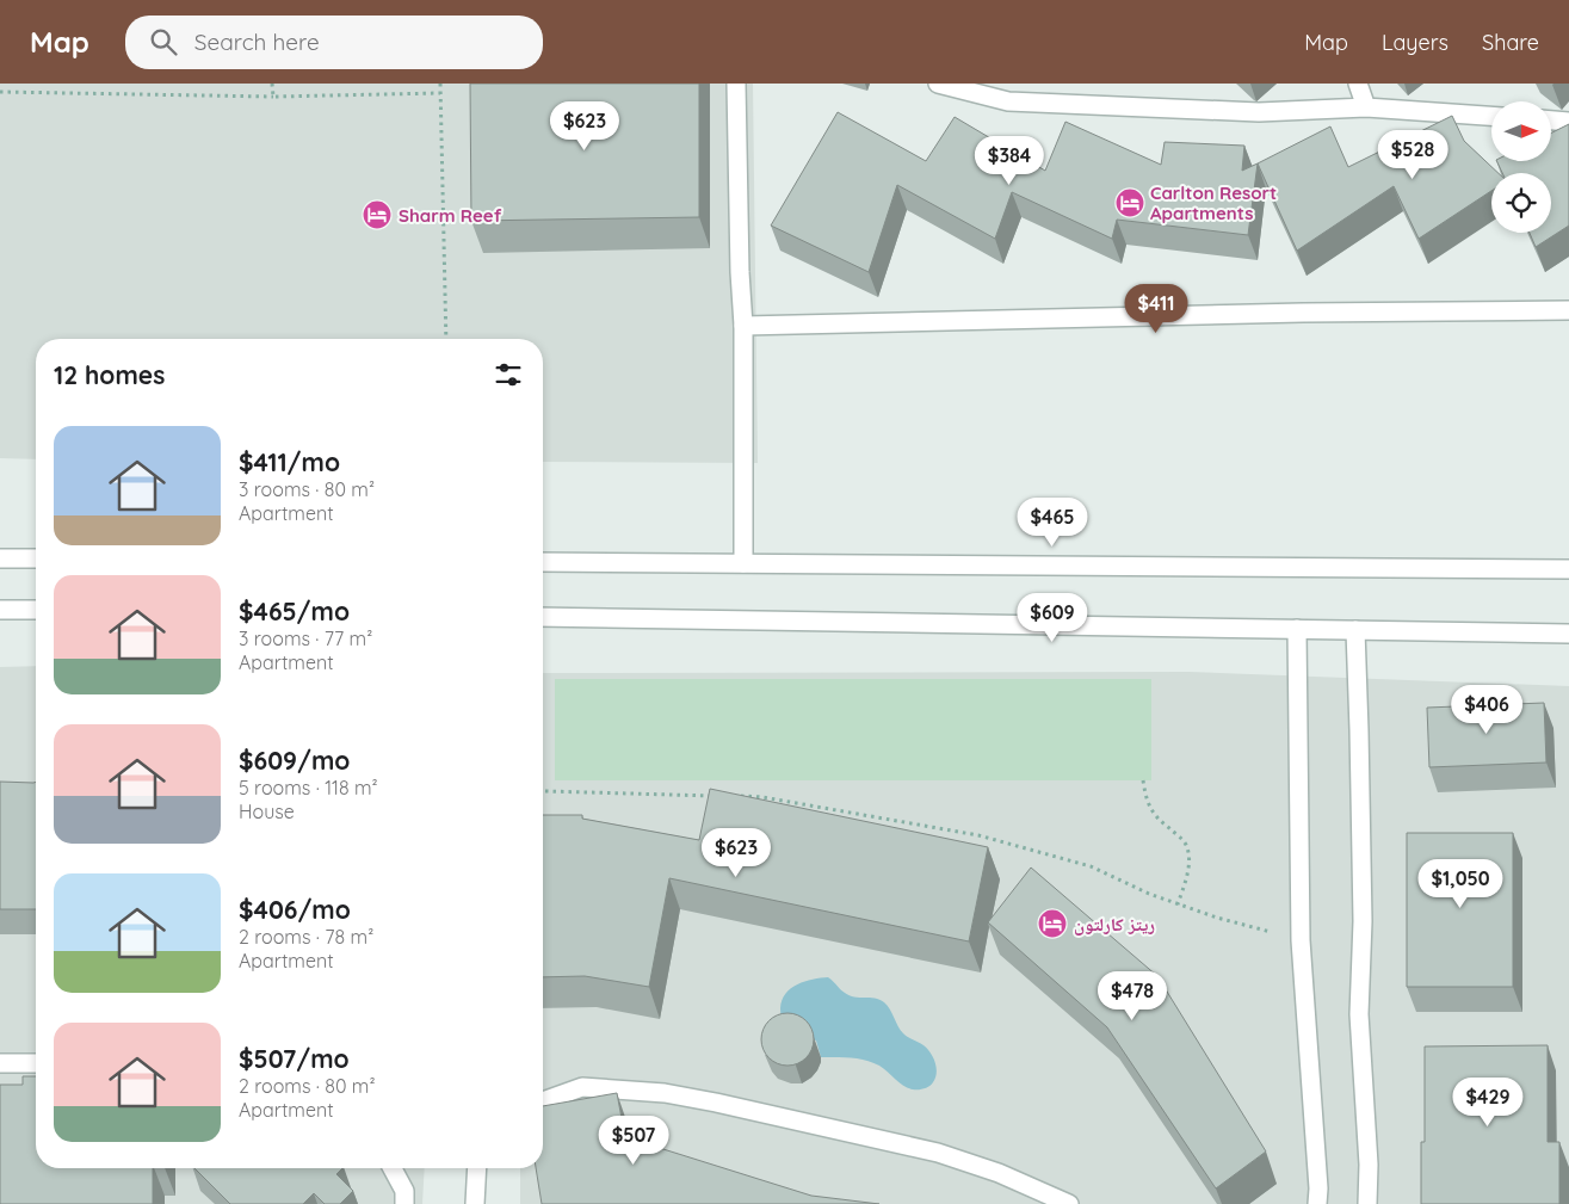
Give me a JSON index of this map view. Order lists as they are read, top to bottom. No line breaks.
{"places":{"hotel":["Carlton Resort Apartments","Sharm Reef","ريتز كارلتون"]},"north":"right","page":{"header":"Map","search":"Search here","nav":["Map","Layers","Share"],"price":["$623","$528","$384","$411","$465","$609","$406","$623","$1,050","$478","$429","$507"],"heading":"12 homes","list":[{"name":"$411/mo","note":"3 rooms · 80 m² · Apartment"},{"name":"$465/mo","note":"3 rooms · 77 m² · Apartment"},{"name":"$609/mo","note":"5 rooms · 118 m² · House"},{"name":"$406/mo","note":"2 rooms · 78 m² · Apartment"},{"name":"$507/mo","note":"2 rooms · 80 m² · Apartment"}]}}
